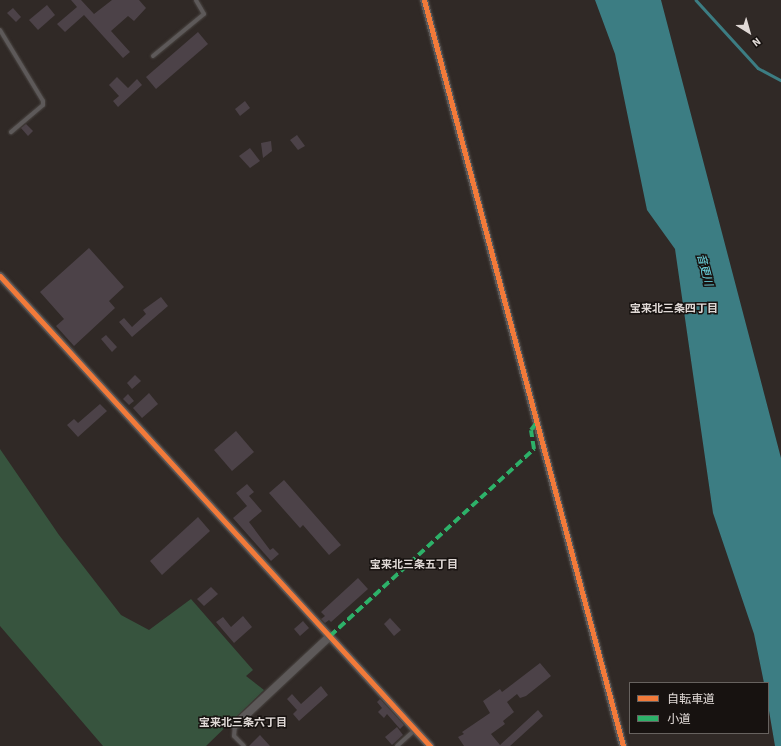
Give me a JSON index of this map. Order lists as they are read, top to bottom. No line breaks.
{"districts":["宝来北三条四丁目","宝来北三条五丁目","宝来北三条六丁目"],"water":["音更川"],"legend":["自転車道","小道"],"north":"bottom right"}
